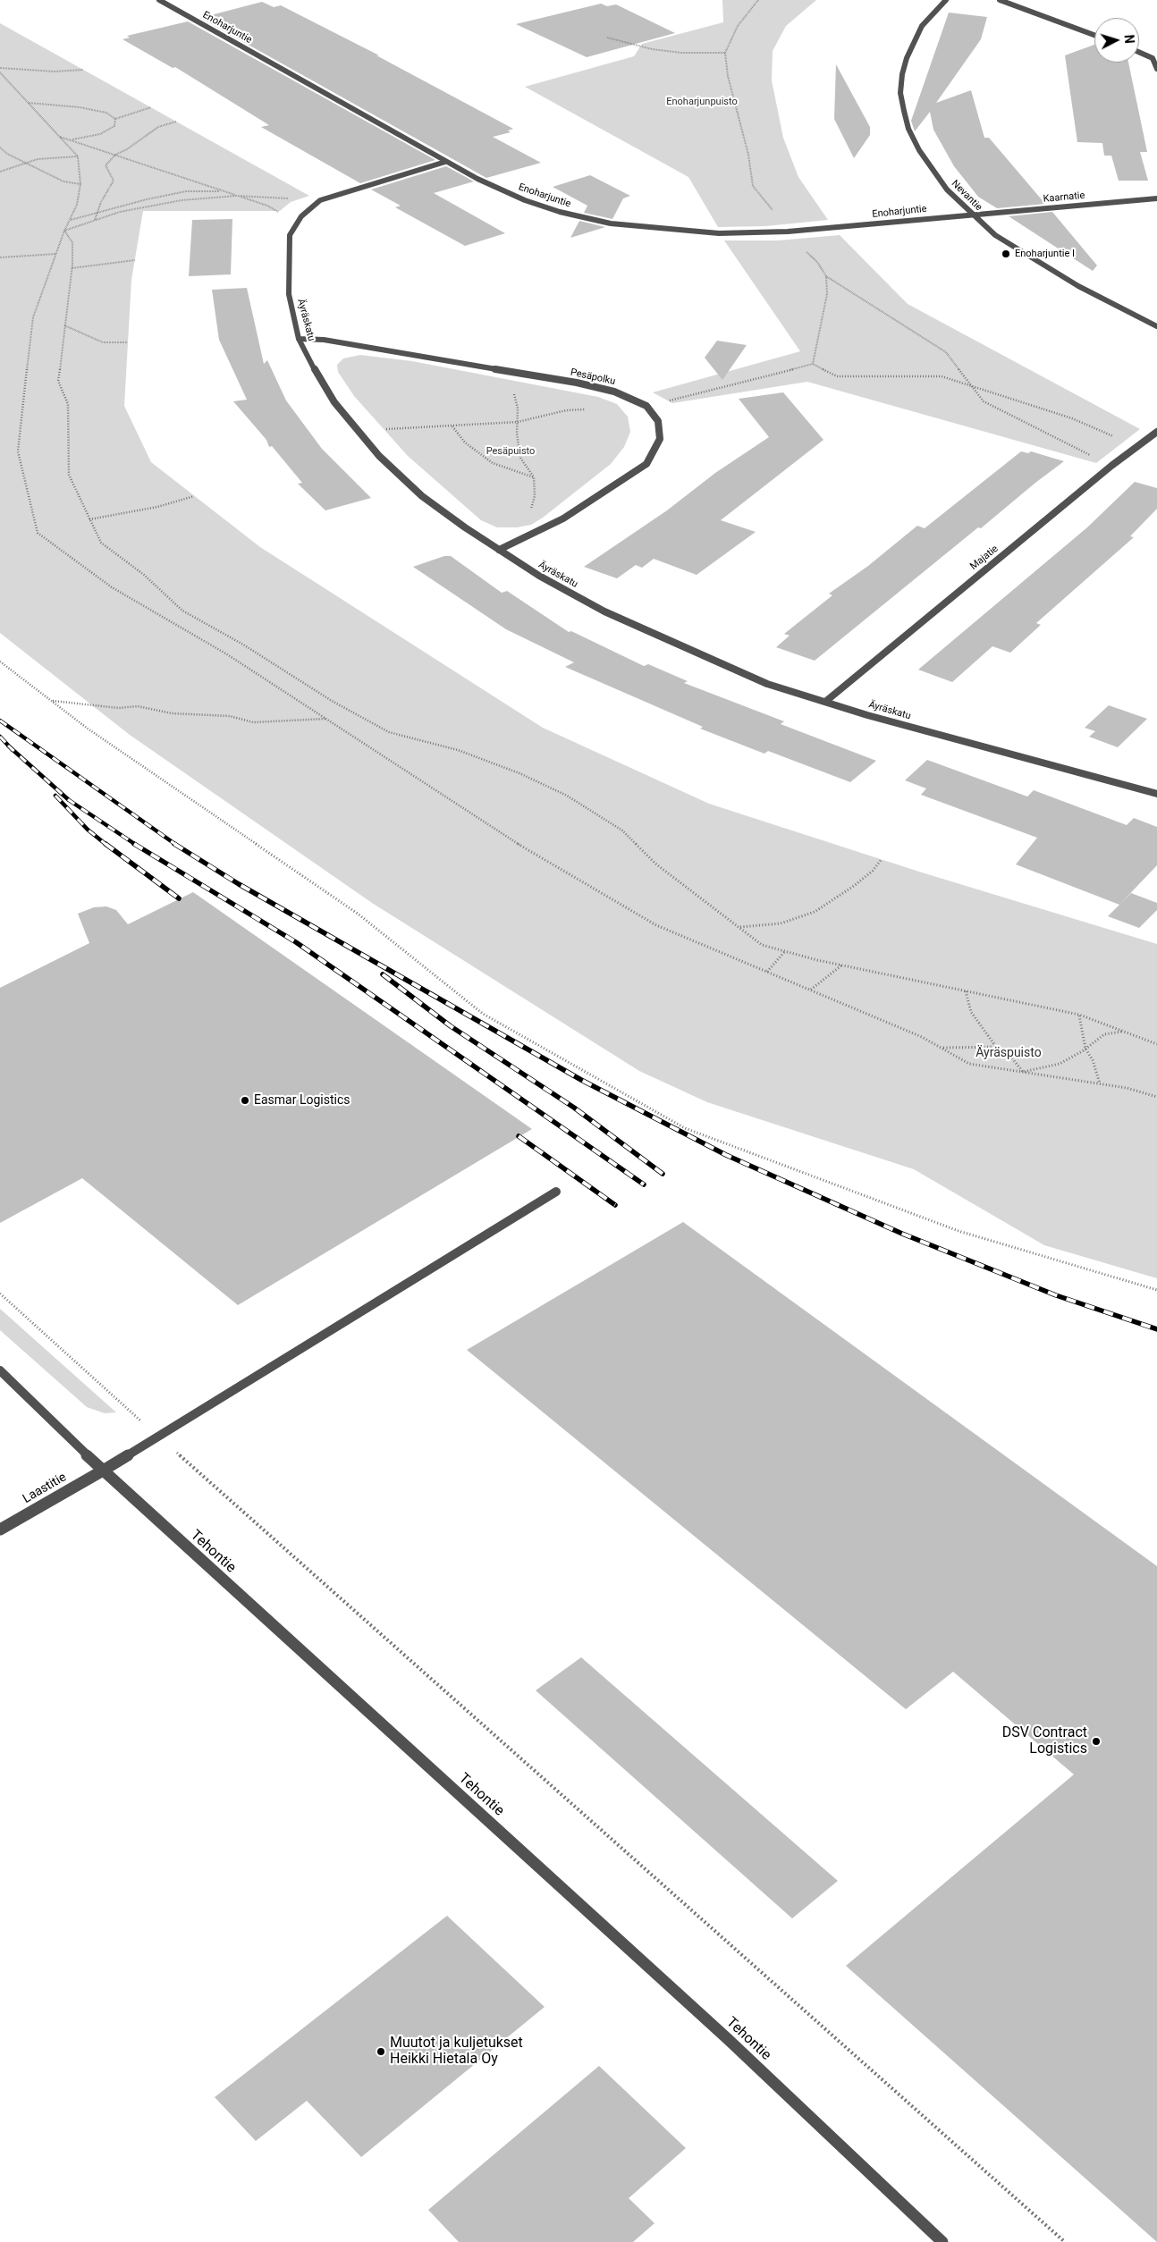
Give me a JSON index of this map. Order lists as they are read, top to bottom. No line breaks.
{"streets":{"street":["Enoharjuntie","Nevantie","Kaarnatie","Äyräskatu","Pesäpolku","Majatie","Laastitie","Tehontie"]},"crossings":[["Enoharjuntie","Nevantie"],["Enoharjuntie","Kaarnatie"],["Enoharjuntie","Äyräskatu"],["Nevantie","Kaarnatie"],["Äyräskatu","Pesäpolku"],["Äyräskatu","Majatie"],["Laastitie","Tehontie"]],"parks":["Enoharjunpuisto","Pesäpuisto","Äyräspuisto"],"places":["Enoharjuntie I","Easmar Logistics","DSV Contract Logistics","Muutot ja kuljetukset Heikki Hietala Oy"],"north":"right"}
